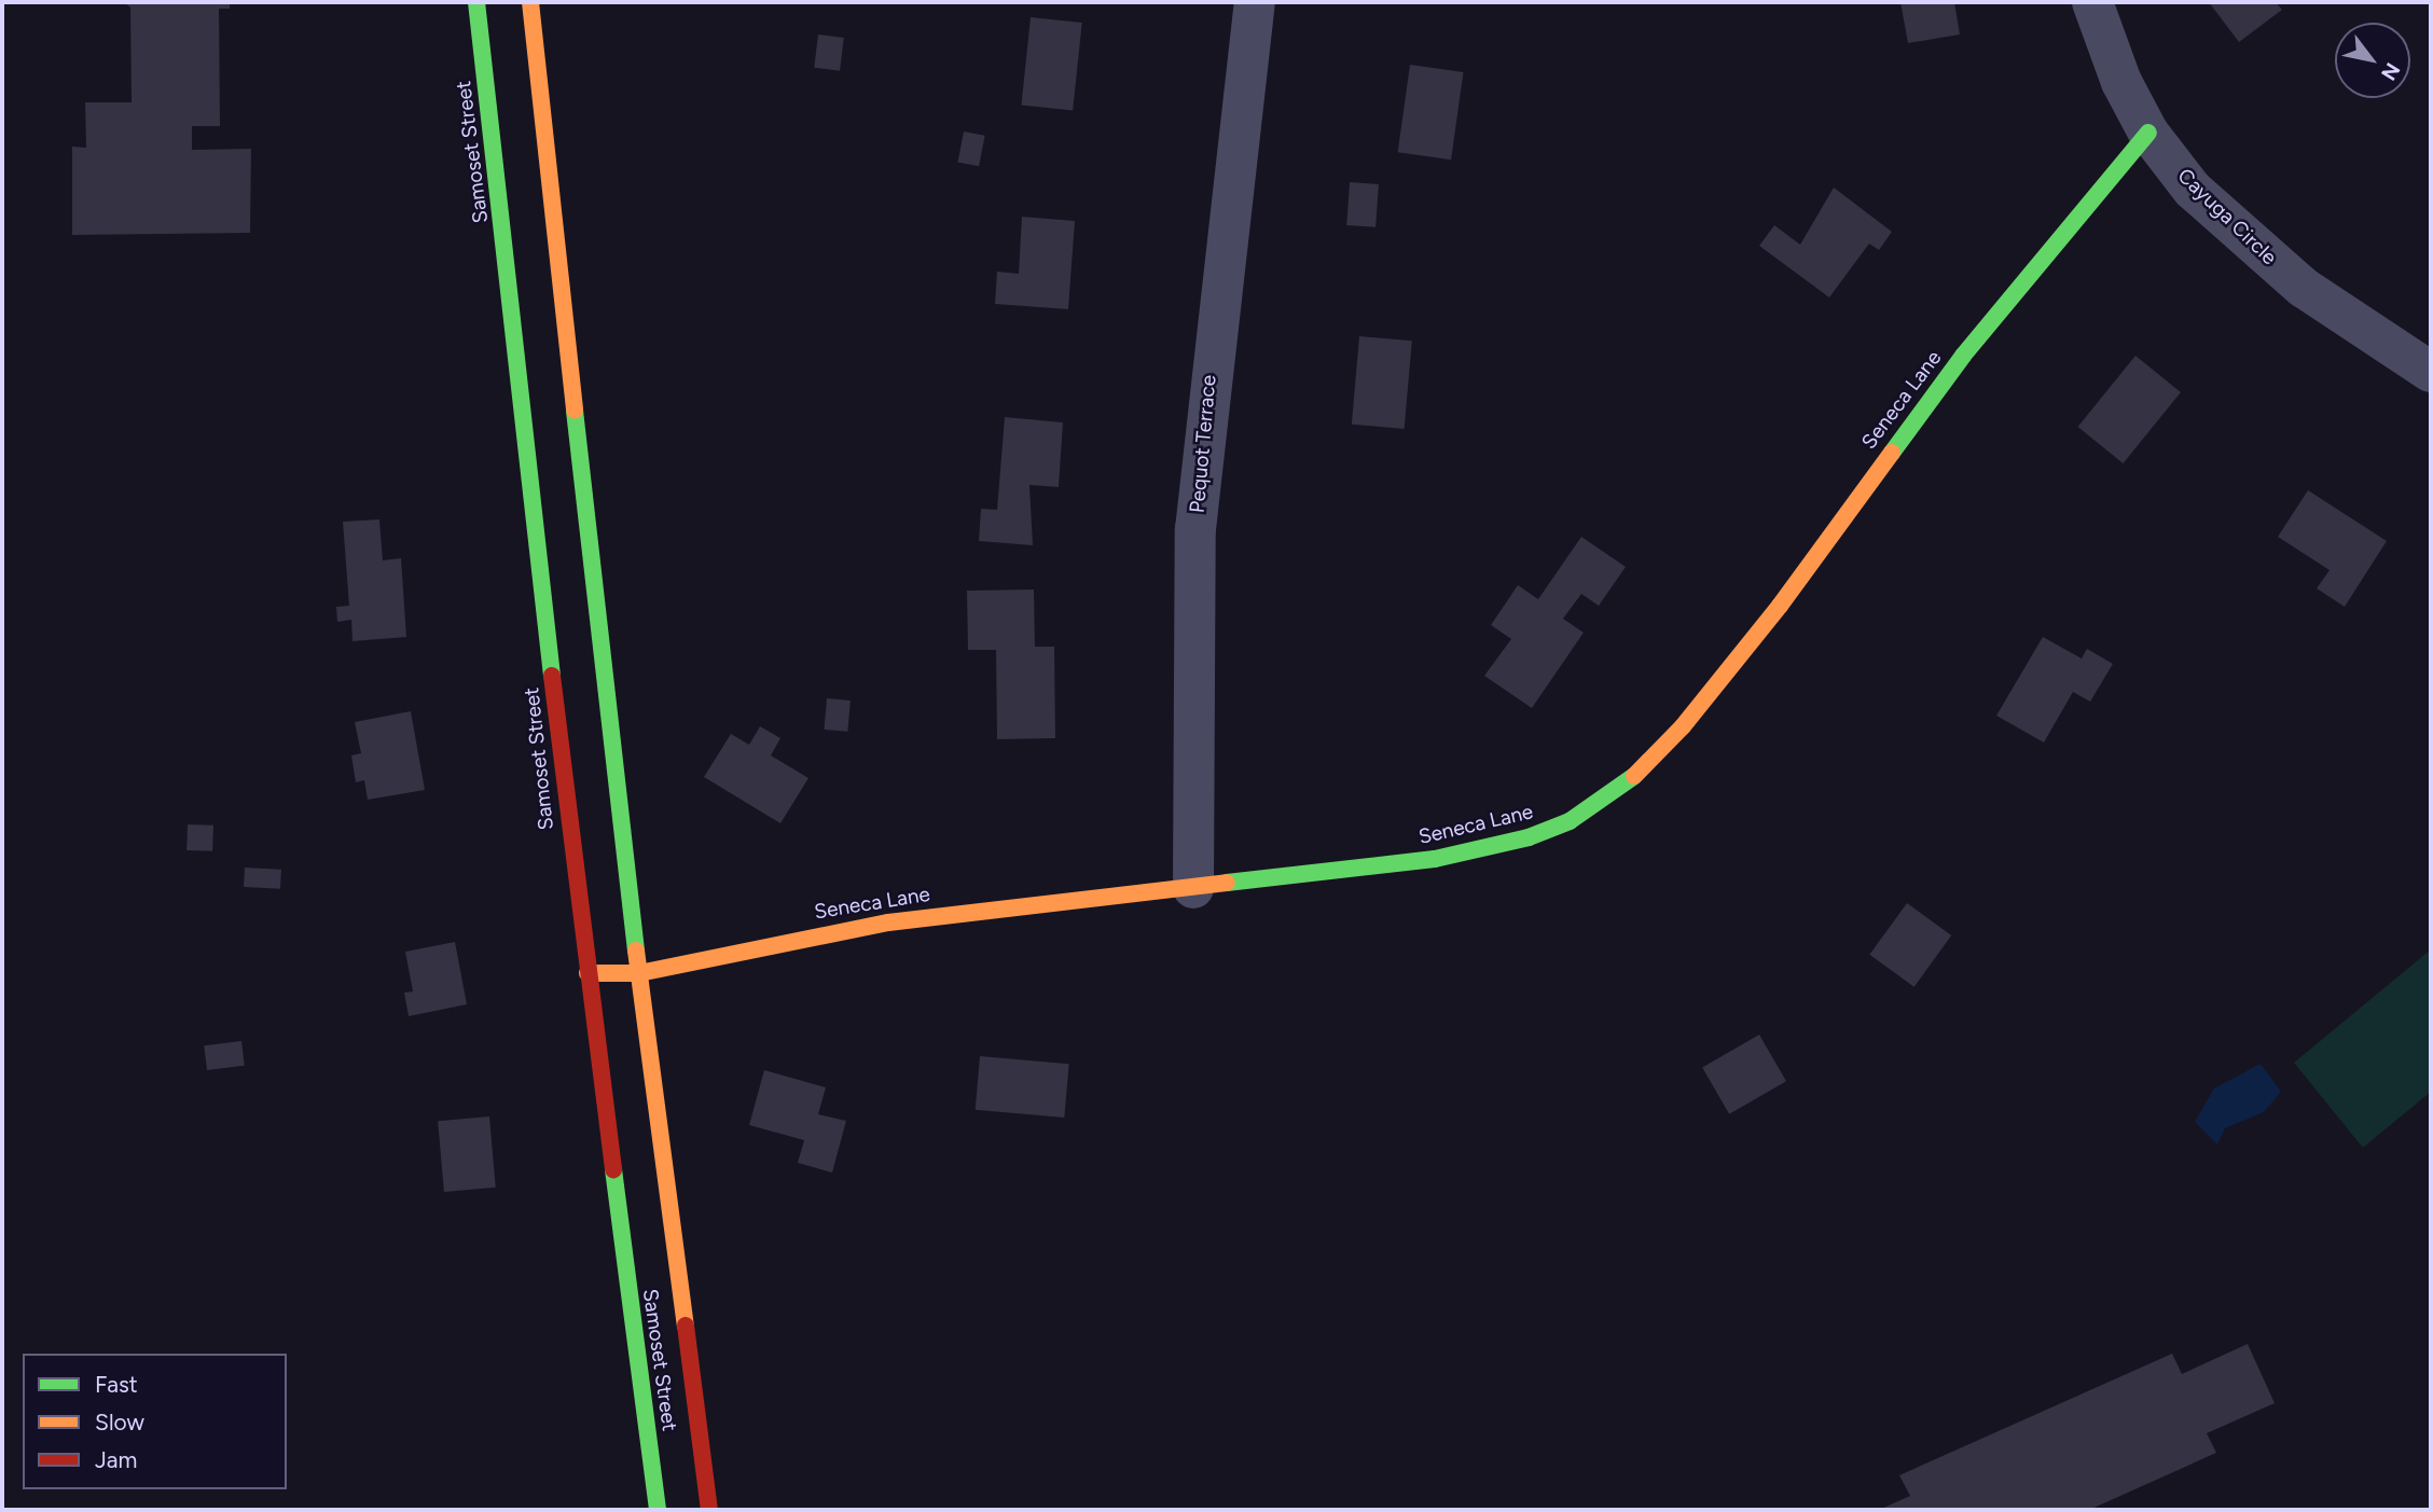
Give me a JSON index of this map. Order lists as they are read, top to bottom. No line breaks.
{"streets":{"main road":["Samoset Street","Seneca Lane"],"street":["Cayuga Circle","Pequot Terrace"]},"crossings":[["Samoset Street","Seneca Lane"],["Cayuga Circle","Seneca Lane"],["Seneca Lane","Pequot Terrace"]],"legend":["Fast","Slow","Jam"],"north":"bottom right"}
